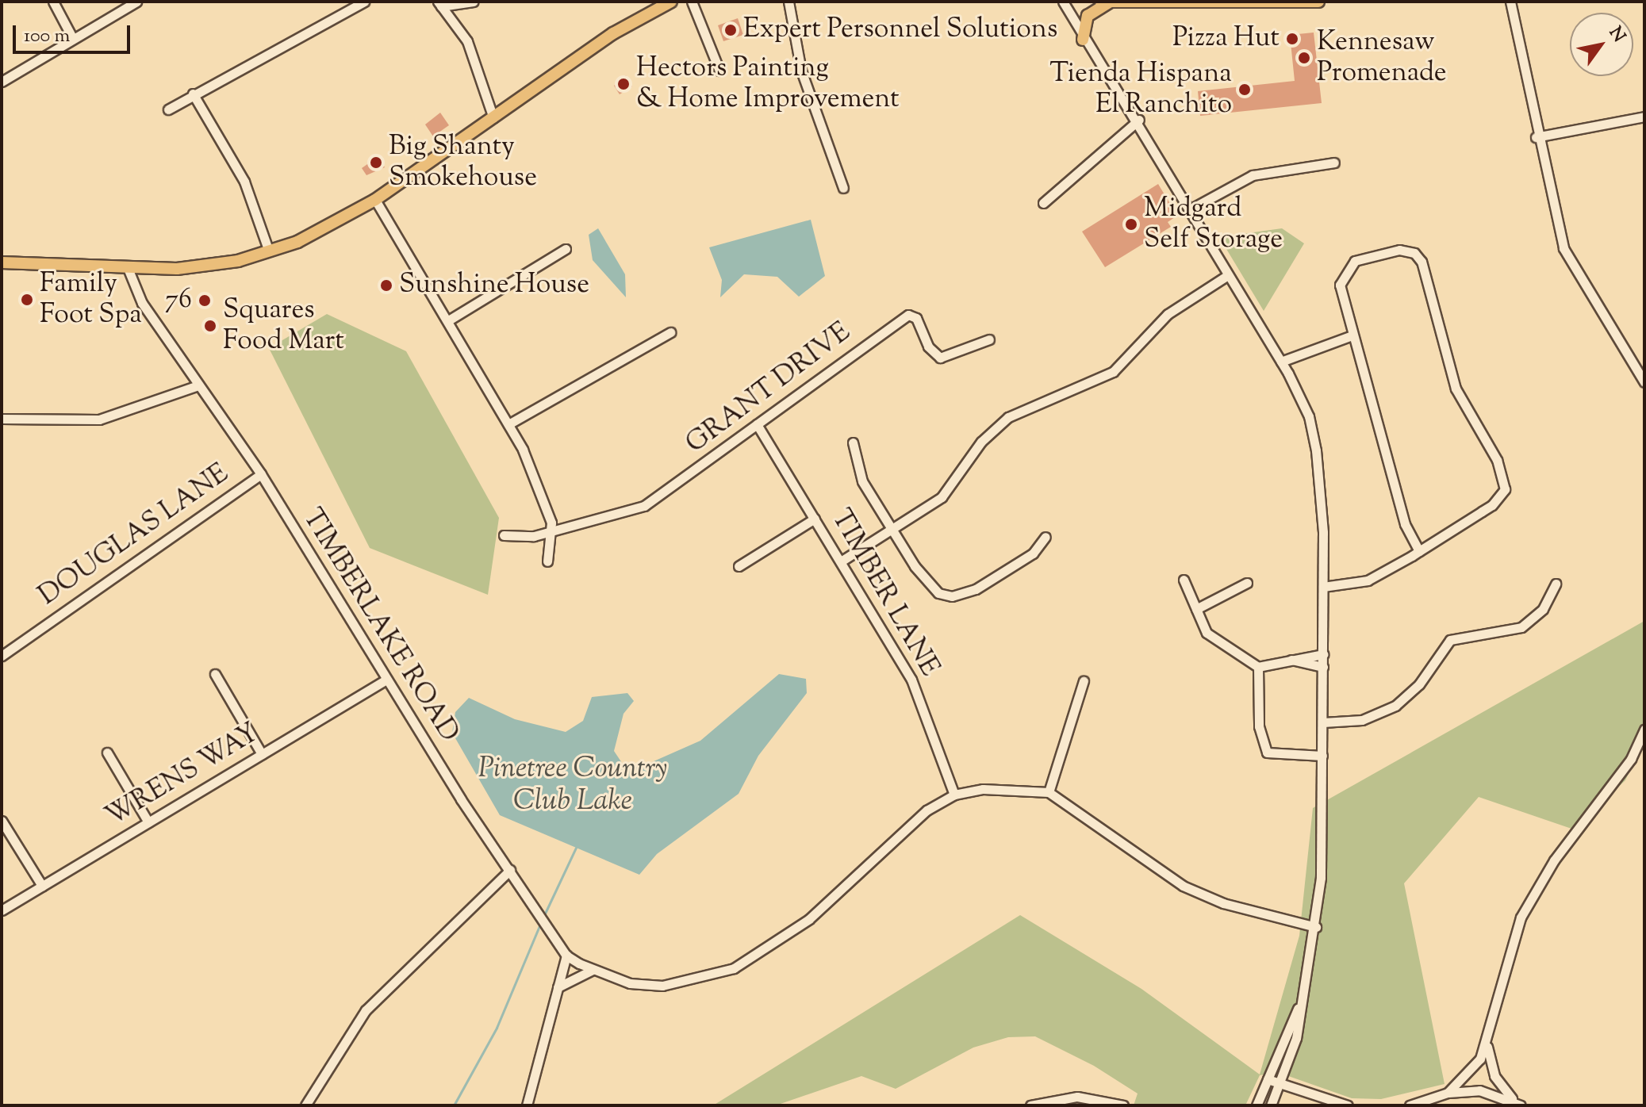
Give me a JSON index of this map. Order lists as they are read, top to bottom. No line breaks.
{"streets":{"street":["GRANT DRIVE","DOUGLAS LANE","TIMBER LANE","TIMBERLAKE ROAD","WRENS WAY"]},"crossings":[["GRANT DRIVE","TIMBER LANE"],["DOUGLAS LANE","TIMBERLAKE ROAD"],["TIMBER LANE","TIMBERLAKE ROAD"],["TIMBERLAKE ROAD","WRENS WAY"]],"water":["Pinetree Country Club Lake"],"places":["Expert Personnel Solutions","Pizza Hut","Kennesaw Promenade","Hectors Painting & Home Improvement","Tienda Hispana El Ranchito","Big Shanty Smokehouse","Midgard Self Storage","Sunshine House","Family Foot Spa","76","Squares Food Mart"],"scale_bar":"100 m","north":"top right"}
